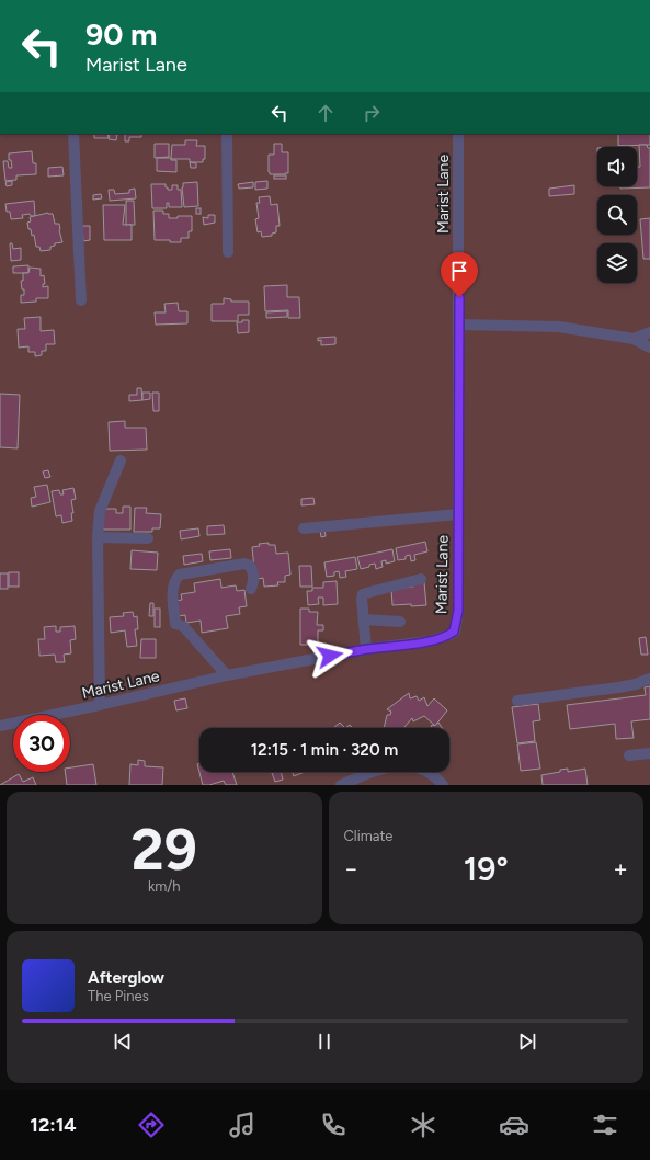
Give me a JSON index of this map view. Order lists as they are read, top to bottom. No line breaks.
{"streets":{"street":["Marist Lane"]},"page":{"turn":["90 m","Marist Lane"],"limit":"30","trip":"12:15 · 1 min · 320 m","tile":[["29","km/h"],"Climate"],"heat":["−","19°","+"],"song":["Afterglow","The Pines"],"tabs":"12:14"}}
